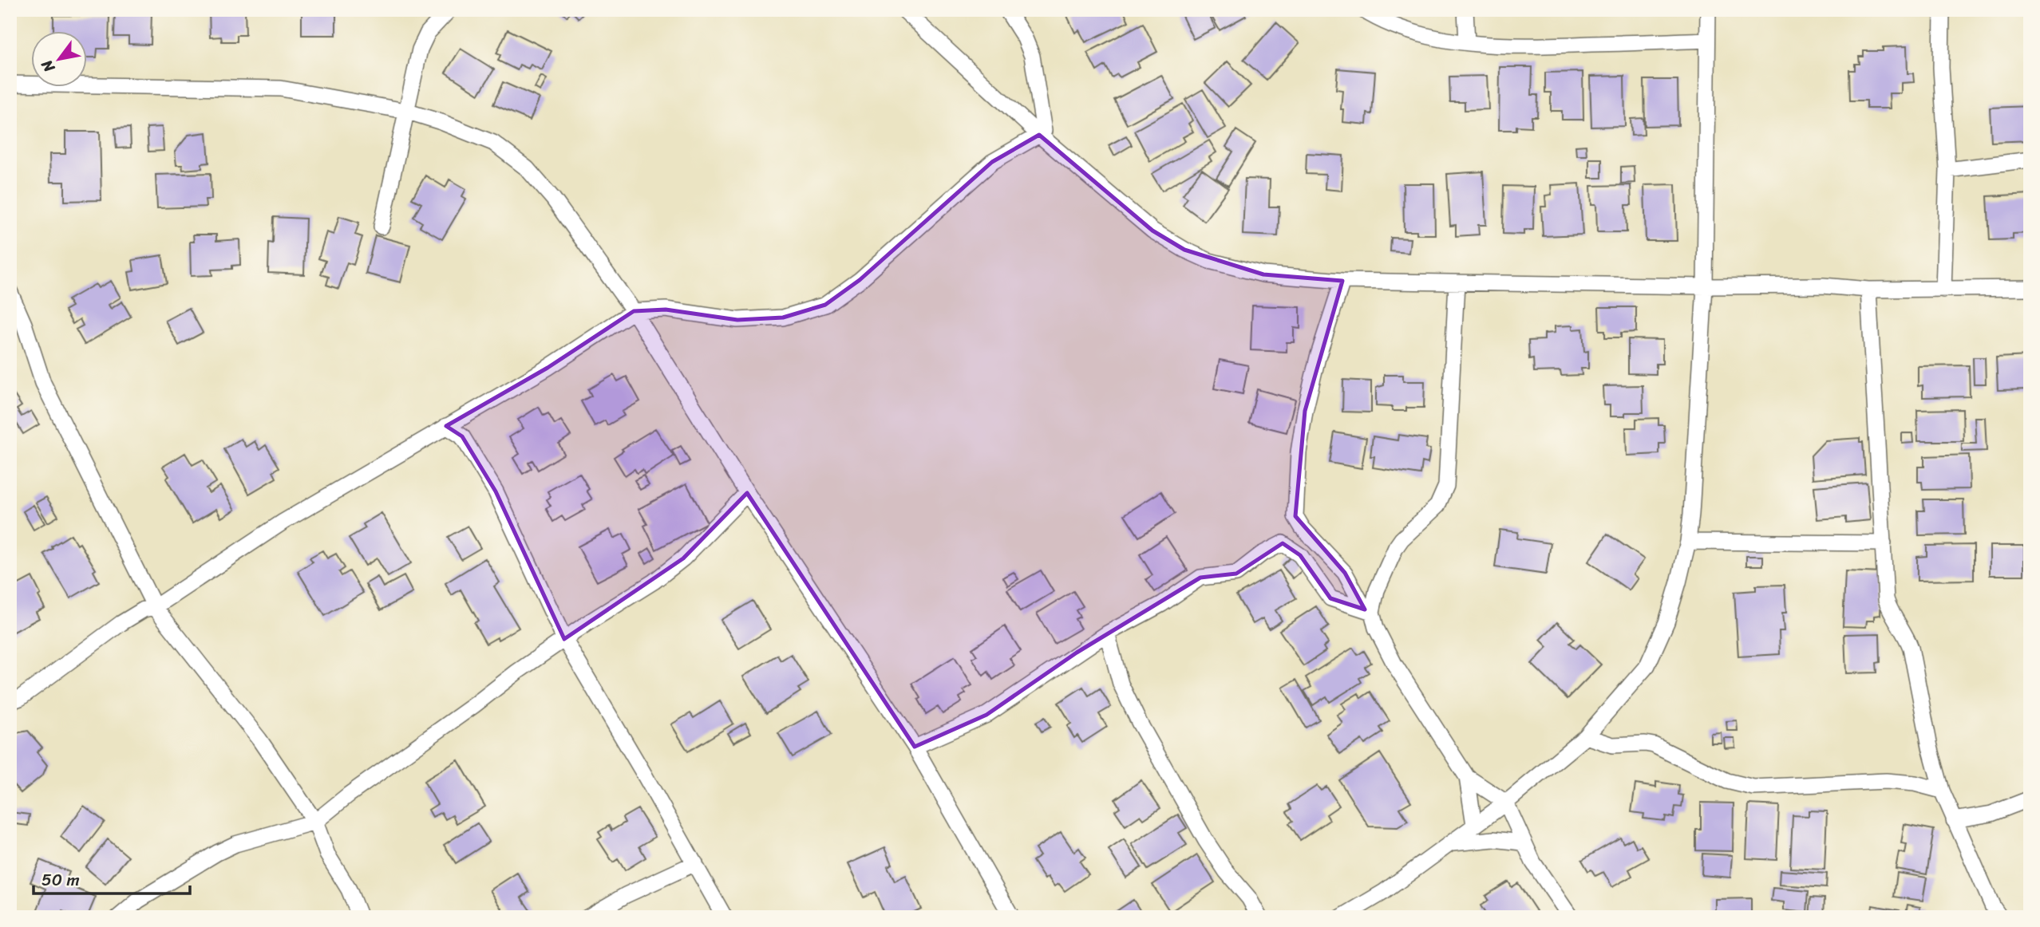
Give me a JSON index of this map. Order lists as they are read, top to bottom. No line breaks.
{"scale_bar":"50 m","north":"bottom left"}
